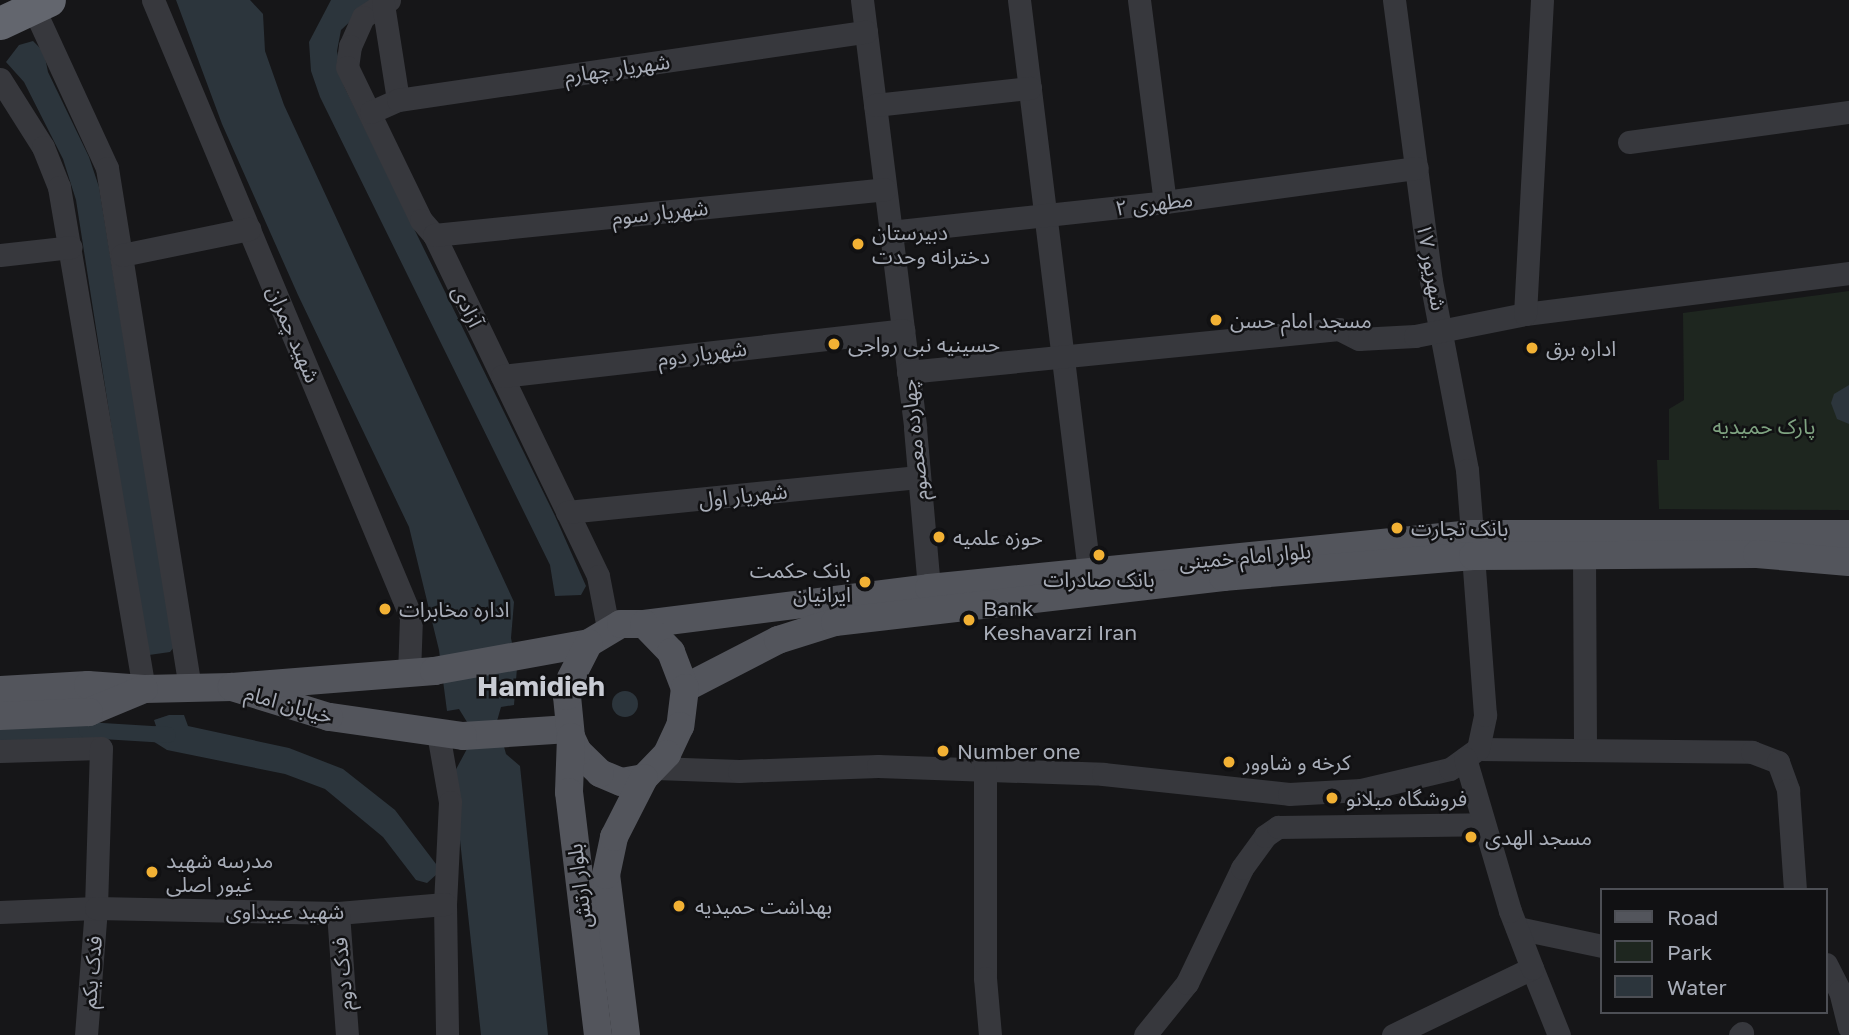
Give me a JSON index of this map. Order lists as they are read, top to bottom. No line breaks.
{"streets":{"main road":["بلوار امام خمینی","خیابان امام","بلوار ارتش"],"street":["شهریار چهارم","مطهری ۲","شهریار سوم","۱۷ شهریور","آزادی","شهید چمران","شهریار دوم","چهارده معصوم","شهریار اول","شهید عبیداوی","فدک یکم","فدک دوم"]},"crossings":[["شهریار چهارم","آزادی"],["شهریار چهارم","چهارده معصوم"],["مطهری ۲","۱۷ شهریور"],["مطهری ۲","چهارده معصوم"],["شهریار سوم","آزادی"],["شهریار سوم","چهارده معصوم"],["۱۷ شهریور","بلوار امام خمینی"],["آزادی","شهریار دوم"],["آزادی","شهریار اول"],["آزادی","بلوار امام خمینی"],["آزادی","خیابان امام"],["آزادی","بلوار ارتش"],["شهید چمران","خیابان امام"],["شهریار دوم","چهارده معصوم"],["چهارده معصوم","شهریار اول"],["چهارده معصوم","بلوار امام خمینی"],["بلوار امام خمینی","خیابان امام"],["بلوار امام خمینی","بلوار ارتش"],["خیابان امام","بلوار ارتش"],["شهید عبیداوی","فدک یکم"],["شهید عبیداوی","فدک دوم"]],"districts":["Hamidieh"],"parks":["پارک حمیدیه"],"places":["دبیرستان دخترانه وحدت","مسجد امام حسن","حسینیه نبی رواجی","اداره برق","بانک تجارت","حوزه علمیه","بانک صادرات","بانک حکمت ایرانیان","اداره مخابرات","Bank Keshavarzi Iran","Number one","کرخه و شاوور","فروشگاه میلانو","مسجد الهدی","مدرسه شهید غیور اصلی","بهداشت حمیدیه"],"legend":["Road","Park","Water"]}
